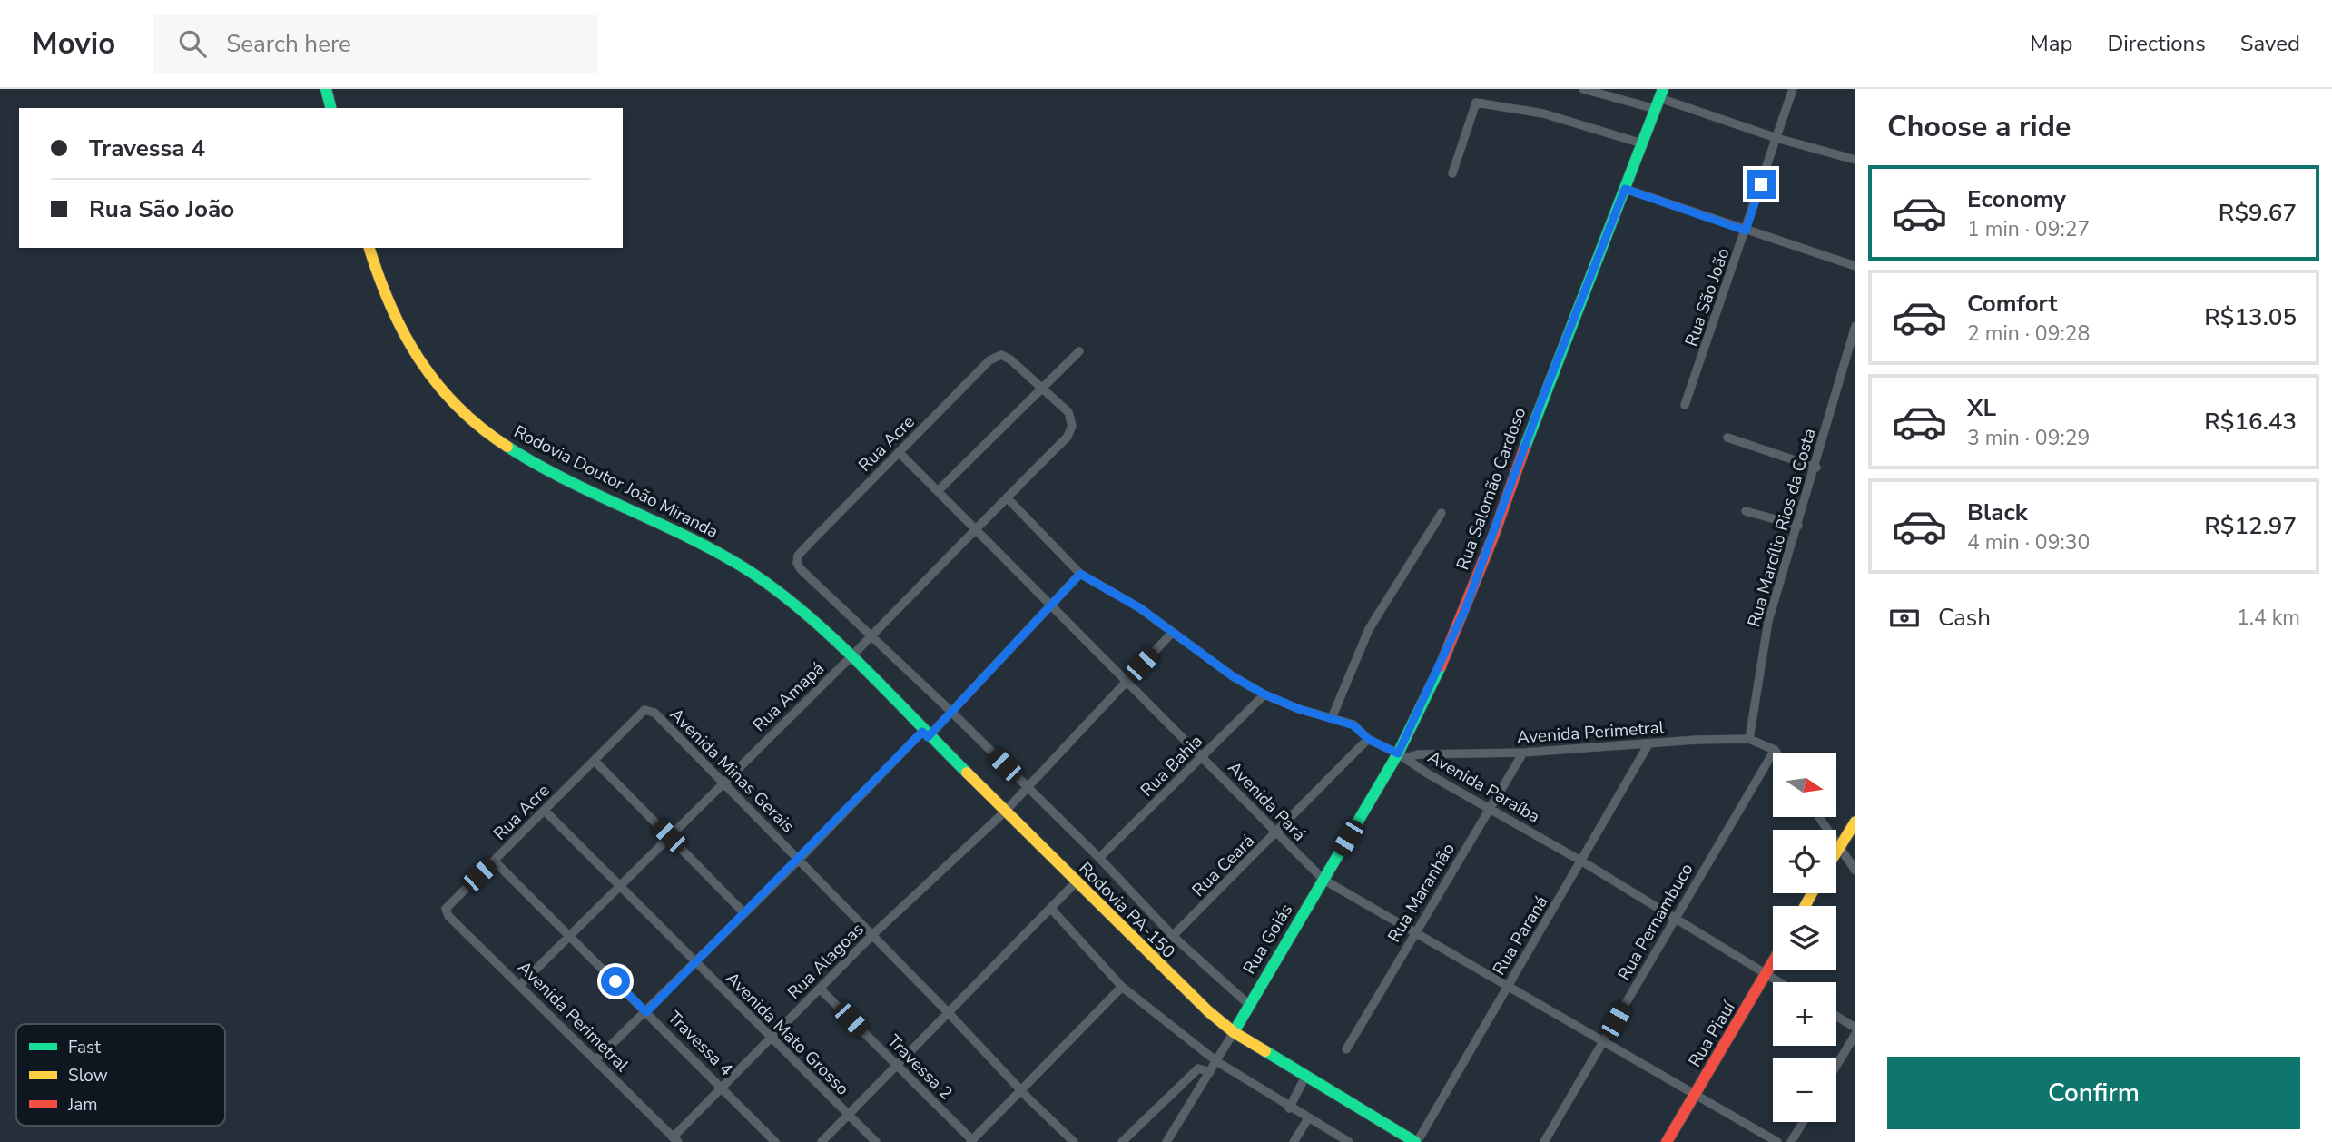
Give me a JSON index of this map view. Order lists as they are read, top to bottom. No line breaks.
{"streets":{"main road":["Rodovia Doutor João Miranda","Rua Salomão Cardoso","Rodovia PA-150","Rua Goiás","Rua Piauí"],"street":["Rua São João","Rua Acre","Rua Marcílio Rios da Costa","Rua Amapá","Avenida Perimetral","Rua Bahia","Avenida Minas Gerais","Avenida Paraíba","Avenida Pará","Rua Ceará","Rua Maranhão","Rua Pernambuco","Rua Paraná","Rua Alagoas","Avenida Mato Grosso","Travessa 4","Travessa 2"]},"crossings":[["Rua Acre","Rua Amapá"],["Rua Acre","Avenida Perimetral"],["Rua Acre","Avenida Minas Gerais"],["Rua Acre","Avenida Pará"],["Rua Acre","Avenida Mato Grosso"],["Rua Acre","Travessa 4"],["Rodovia Doutor João Miranda","Rua Amapá"],["Rodovia Doutor João Miranda","Rodovia PA-150"],["Rua Salomão Cardoso","Avenida Perimetral"],["Rua Salomão Cardoso","Avenida Paraíba"],["Rua Salomão Cardoso","Rua Goiás"],["Rua Marcílio Rios da Costa","Avenida Perimetral"],["Rua Amapá","Avenida Perimetral"],["Rua Amapá","Avenida Minas Gerais"],["Rua Amapá","Avenida Paraíba"],["Rua Amapá","Avenida Pará"],["Rua Amapá","Rodovia PA-150"],["Rua Amapá","Avenida Mato Grosso"],["Rua Amapá","Travessa 4"],["Avenida Perimetral","Avenida Paraíba"],["Avenida Perimetral","Rua Maranhão"],["Avenida Perimetral","Rua Pernambuco"],["Avenida Perimetral","Rua Paraná"],["Avenida Perimetral","Rua Goiás"],["Avenida Perimetral","Rua Alagoas"],["Rua Bahia","Avenida Paraíba"],["Rua Bahia","Avenida Pará"],["Avenida Minas Gerais","Rua Alagoas"],["Avenida Paraíba","Rua Ceará"],["Avenida Paraíba","Rua Maranhão"],["Avenida Paraíba","Rua Pernambuco"],["Avenida Paraíba","Rua Paraná"],["Avenida Paraíba","Rua Goiás"],["Avenida Paraíba","Rua Piauí"],["Avenida Pará","Rua Ceará"],["Avenida Pará","Rua Maranhão"],["Avenida Pará","Rua Pernambuco"],["Avenida Pará","Rua Paraná"],["Avenida Pará","Rua Goiás"],["Avenida Pará","Rua Piauí"],["Rua Ceará","Rodovia PA-150"],["Rodovia PA-150","Rua Paraná"],["Rodovia PA-150","Rua Goiás"],["Rodovia PA-150","Rua Alagoas"],["Rua Alagoas","Avenida Mato Grosso"],["Rua Alagoas","Travessa 4"],["Rua Alagoas","Travessa 2"]],"legend":["Fast","Slow","Jam"],"north":"right","page":{"header":"Movio","search":"Search here","nav":["Map","Directions","Saved"],"heading":"Choose a ride","banner":["Travessa 4","Rua São João"],"list":[{"name":"Economy","note":"1 min · 09:27","value":"R$9.67"},{"name":"Comfort","note":"2 min · 09:28","value":"R$13.05"},{"name":"XL","note":"3 min · 09:29","value":"R$16.43"},{"name":"Black","note":"4 min · 09:30","value":"R$12.97"}],"pay":["Cash","1.4 km"],"map_buttons":["+","−"],"buttons":"Confirm"}}
